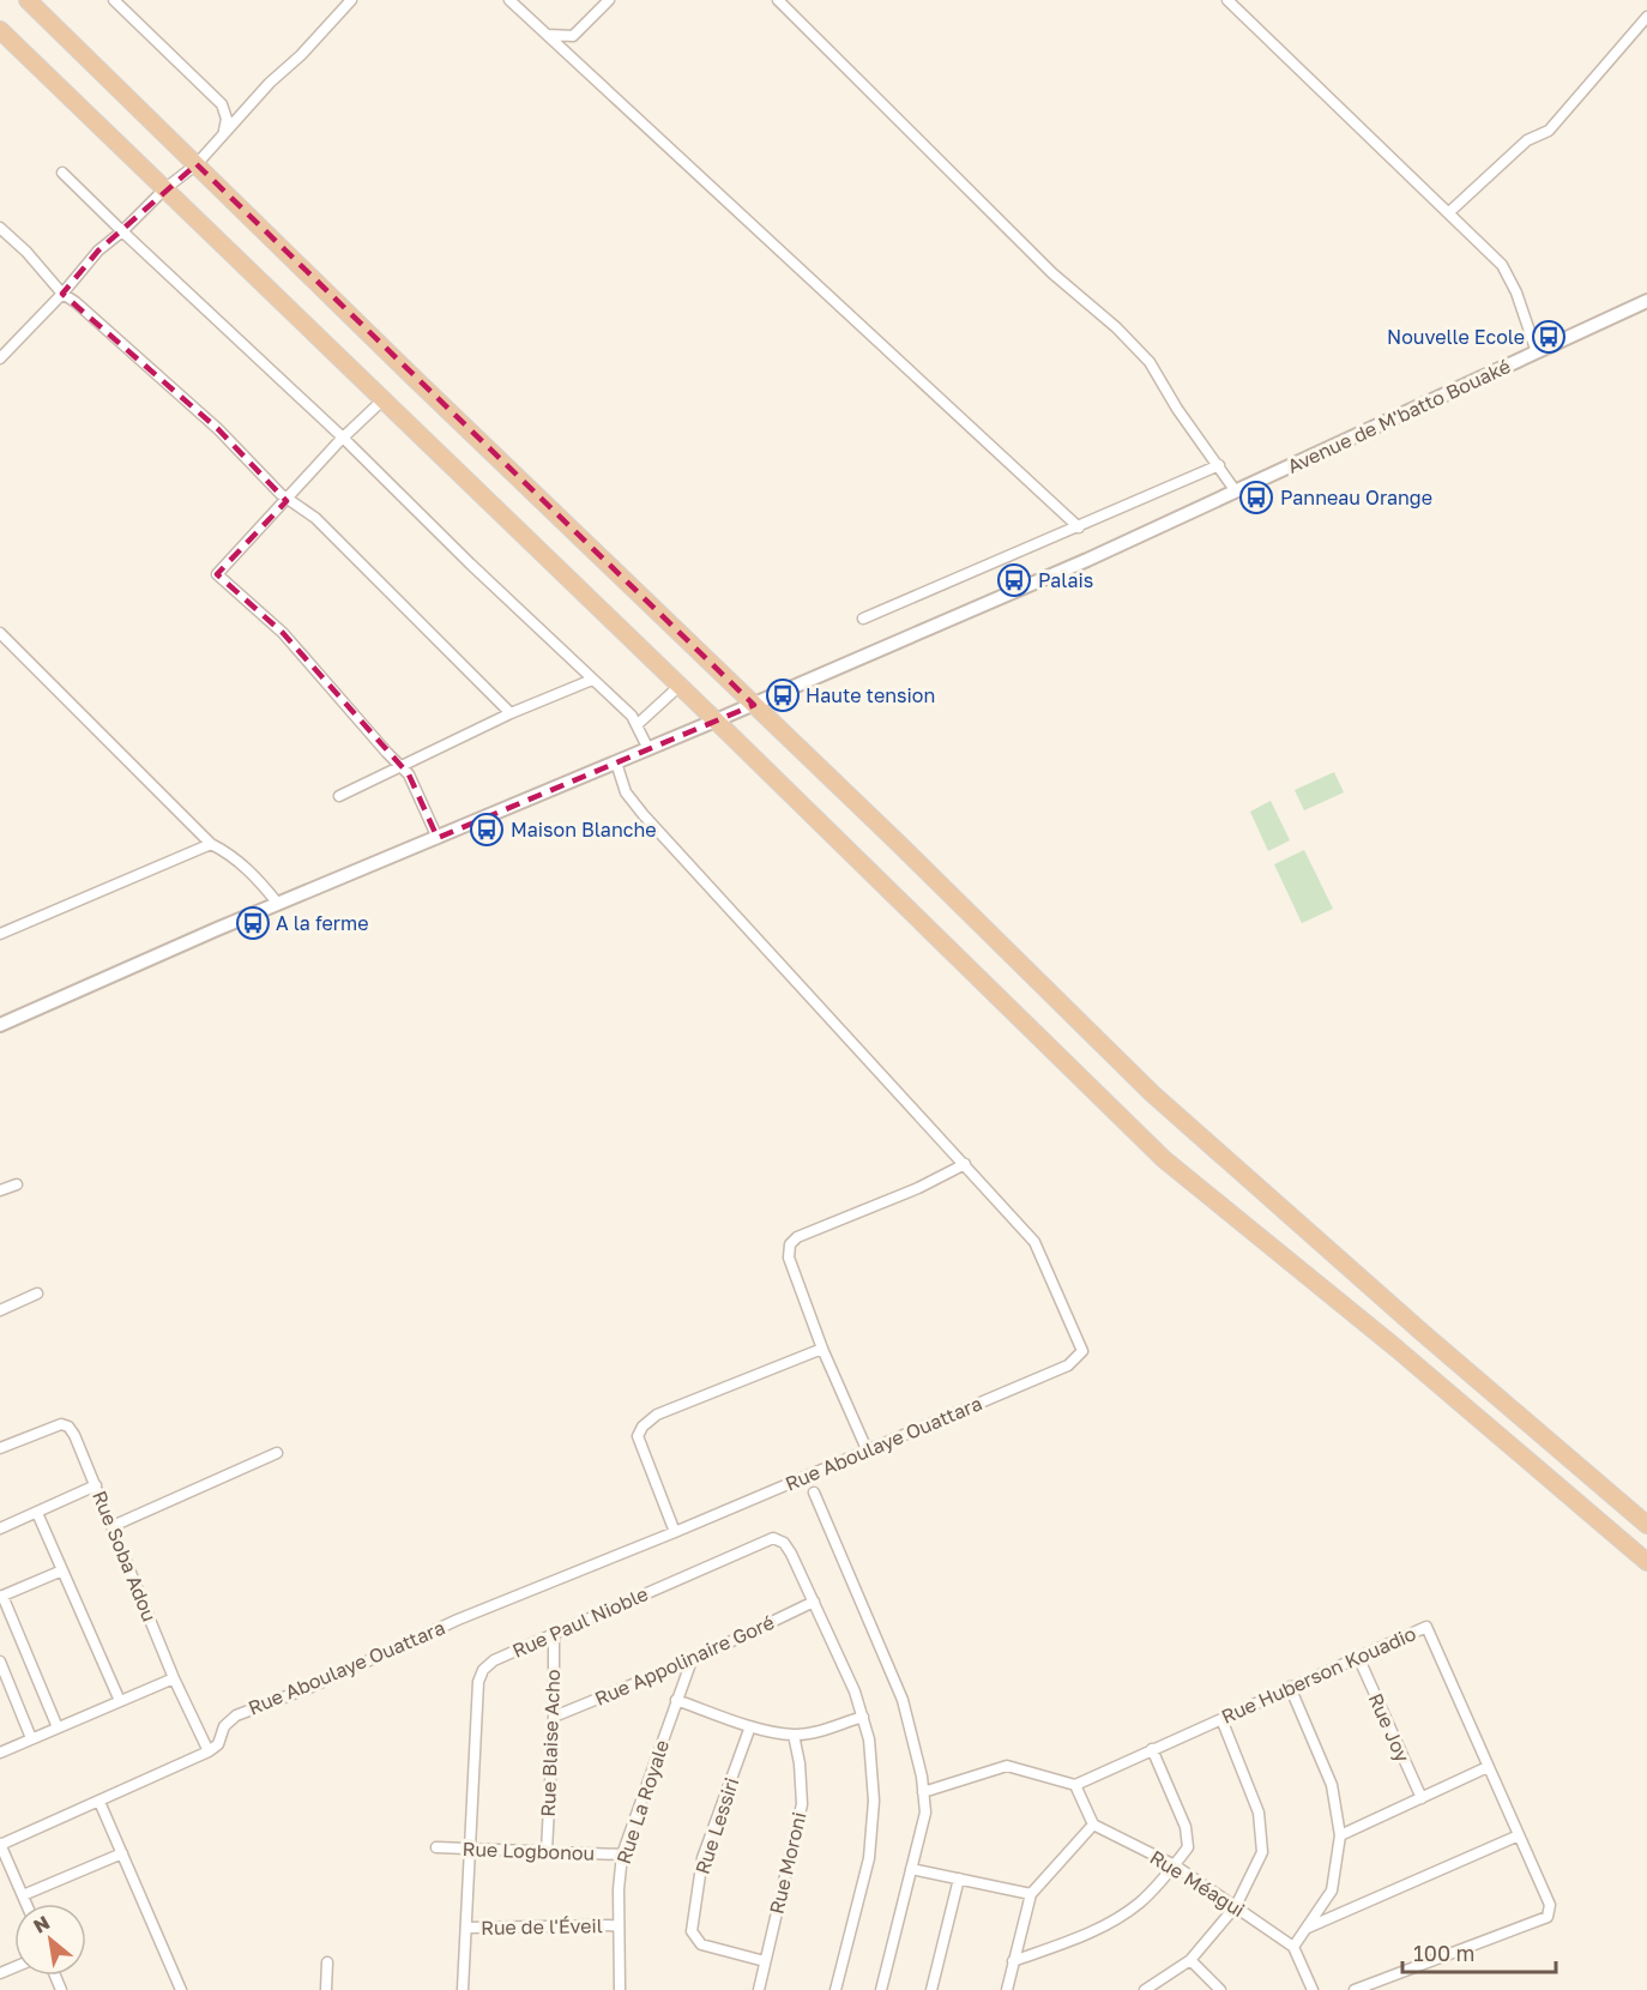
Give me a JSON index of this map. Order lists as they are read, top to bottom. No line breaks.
{"streets":{"street":["Avenue de M'batto Bouaké","Rue Aboulaye Ouattara","Rue Soba Adou","Rue Paul Nioble","Rue Appolinaire Goré","Rue Huberson Kouadio","Rue Joy","Rue Blaise Acho","Rue La Royale","Rue Lessiri","Rue Logbonou","Rue Moroni","Rue Méagui","Rue de l'Éveil"]},"crossings":[["Avenue de M'batto Bouaké","Rue Aboulaye Ouattara"],["Rue Aboulaye Ouattara","Rue Soba Adou"],["Rue Paul Nioble","Rue Appolinaire Goré"],["Rue Paul Nioble","Rue Blaise Acho"],["Rue Paul Nioble","Rue Logbonou"],["Rue Paul Nioble","Rue de l'Éveil"],["Rue Appolinaire Goré","Rue Blaise Acho"],["Rue Appolinaire Goré","Rue La Royale"],["Rue Huberson Kouadio","Rue Joy"],["Rue Blaise Acho","Rue Logbonou"],["Rue La Royale","Rue Logbonou"],["Rue La Royale","Rue de l'Éveil"],["Rue Lessiri","Rue Moroni"]],"places":{"bus stop":["Nouvelle Ecole","Panneau Orange","Palais","Haute tension","Maison Blanche","A la ferme"]},"scale_bar":"100 m","north":"top left"}
